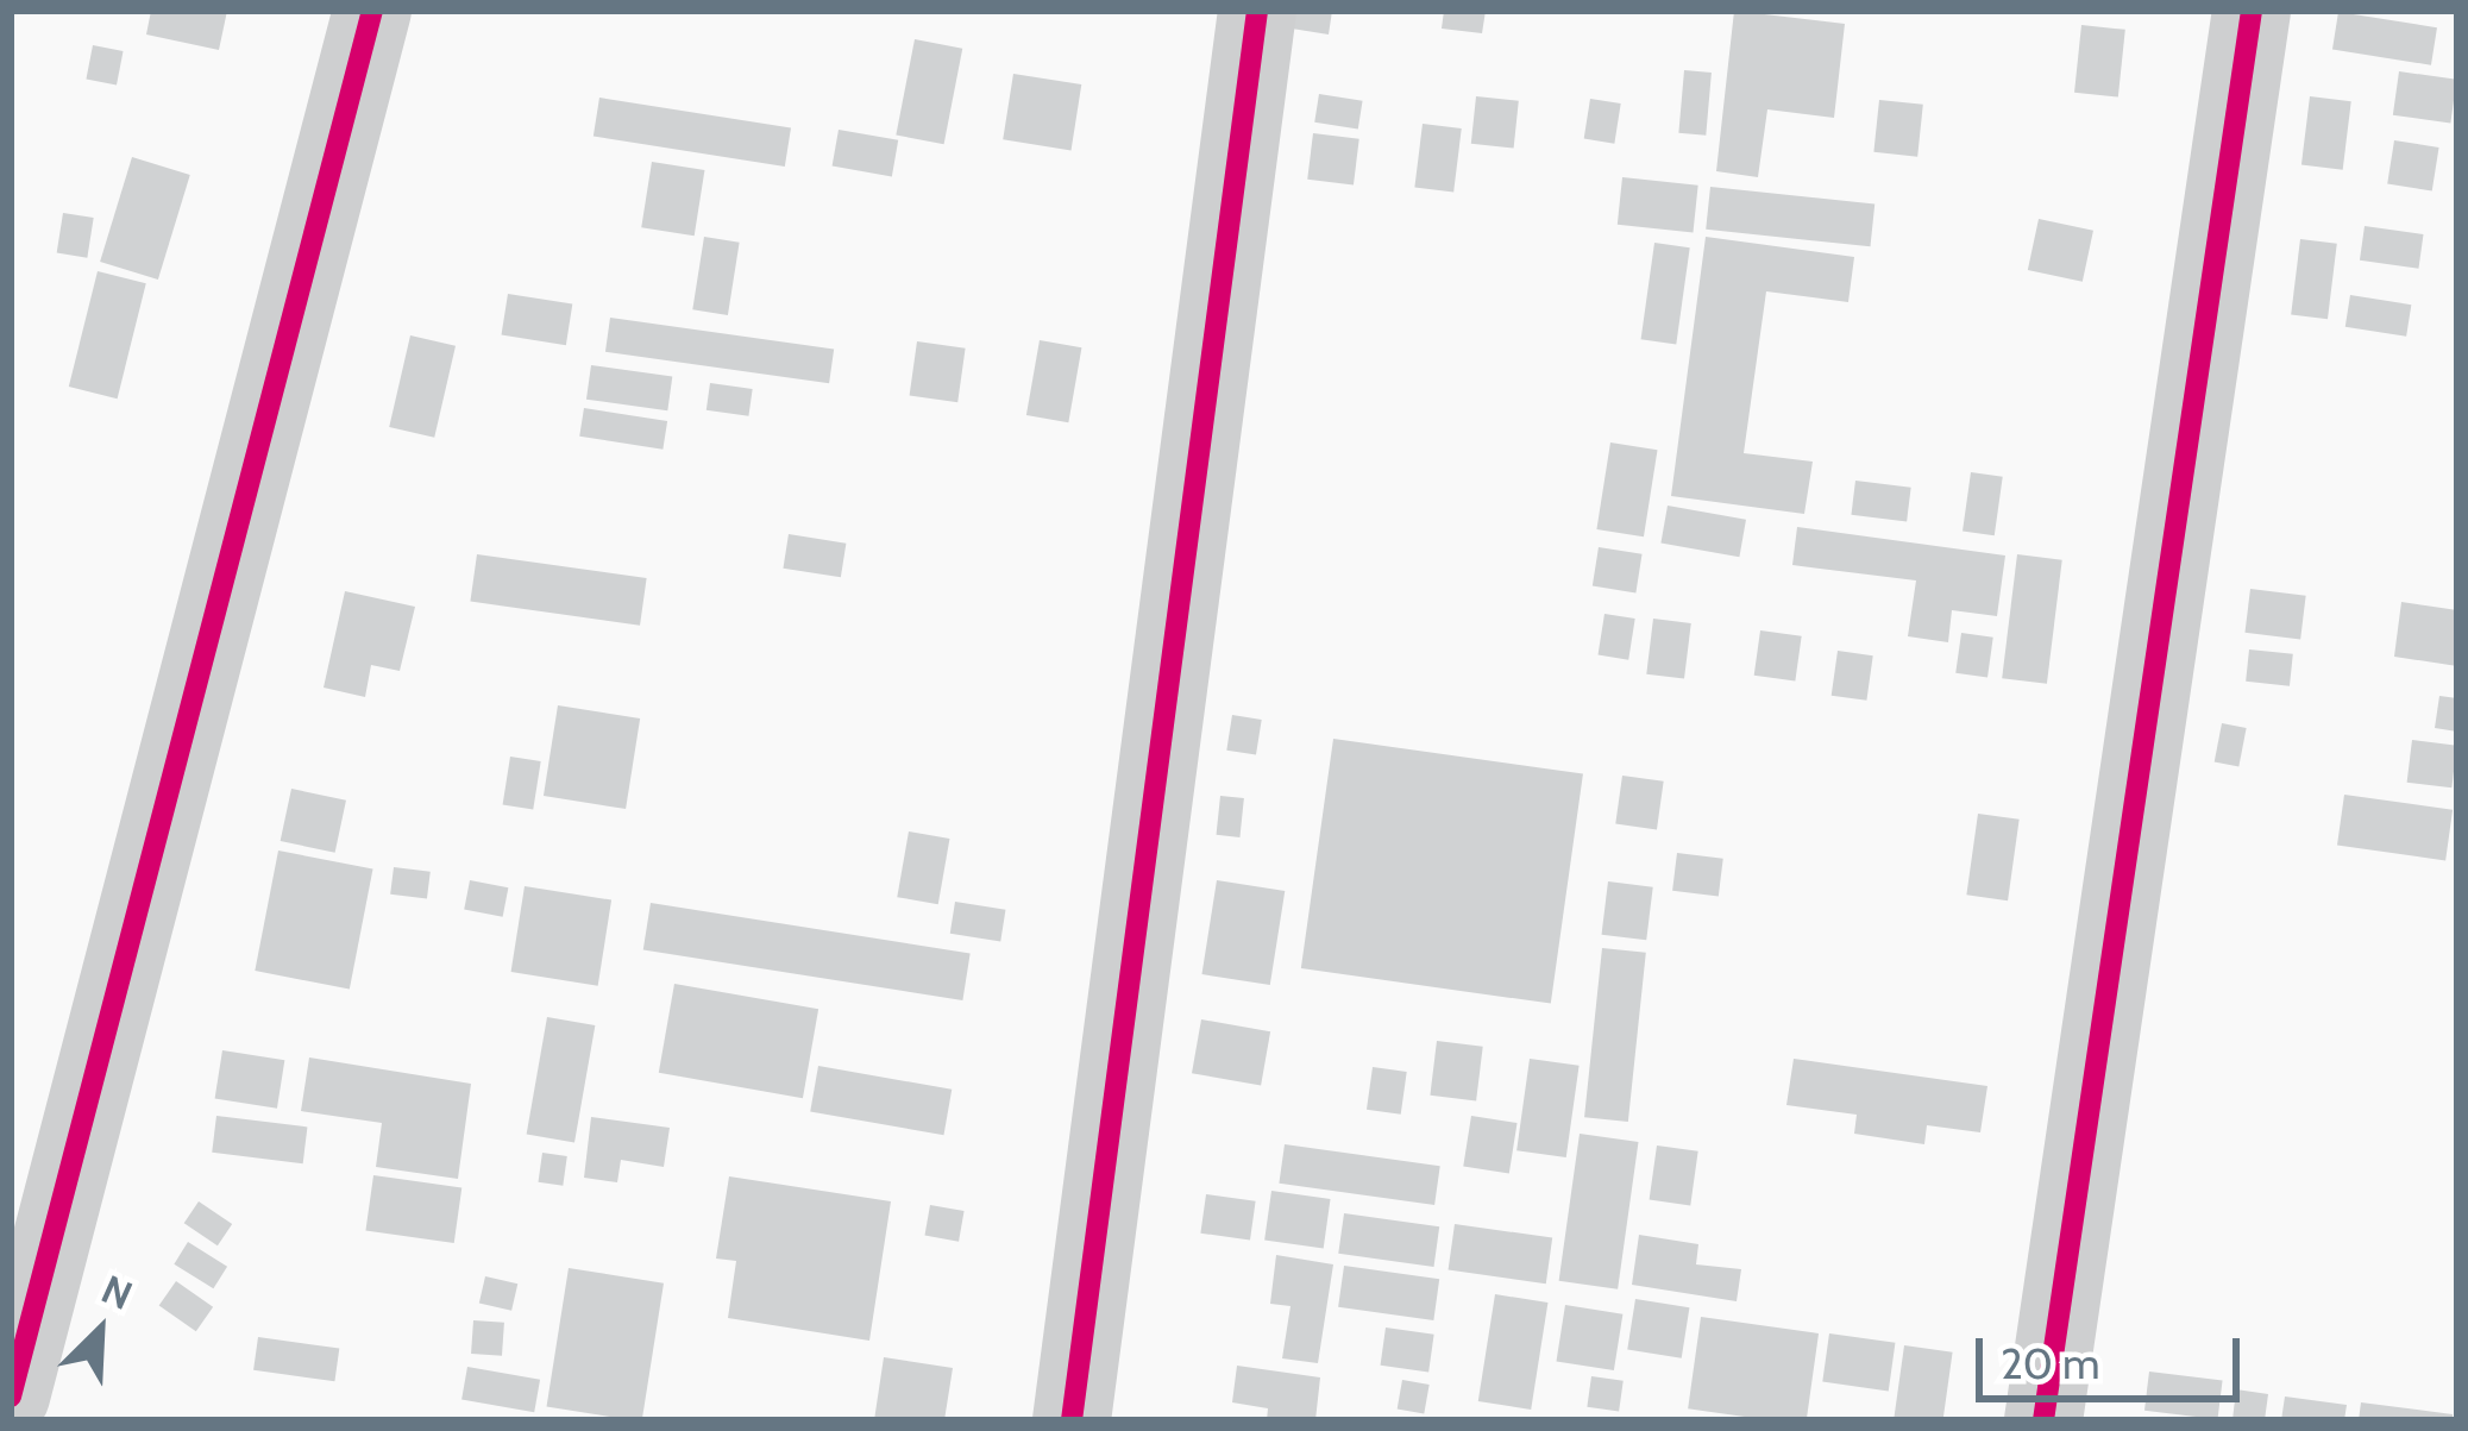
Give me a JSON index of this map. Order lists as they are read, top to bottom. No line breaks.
{"scale_bar":"20 m","north":"top right"}
